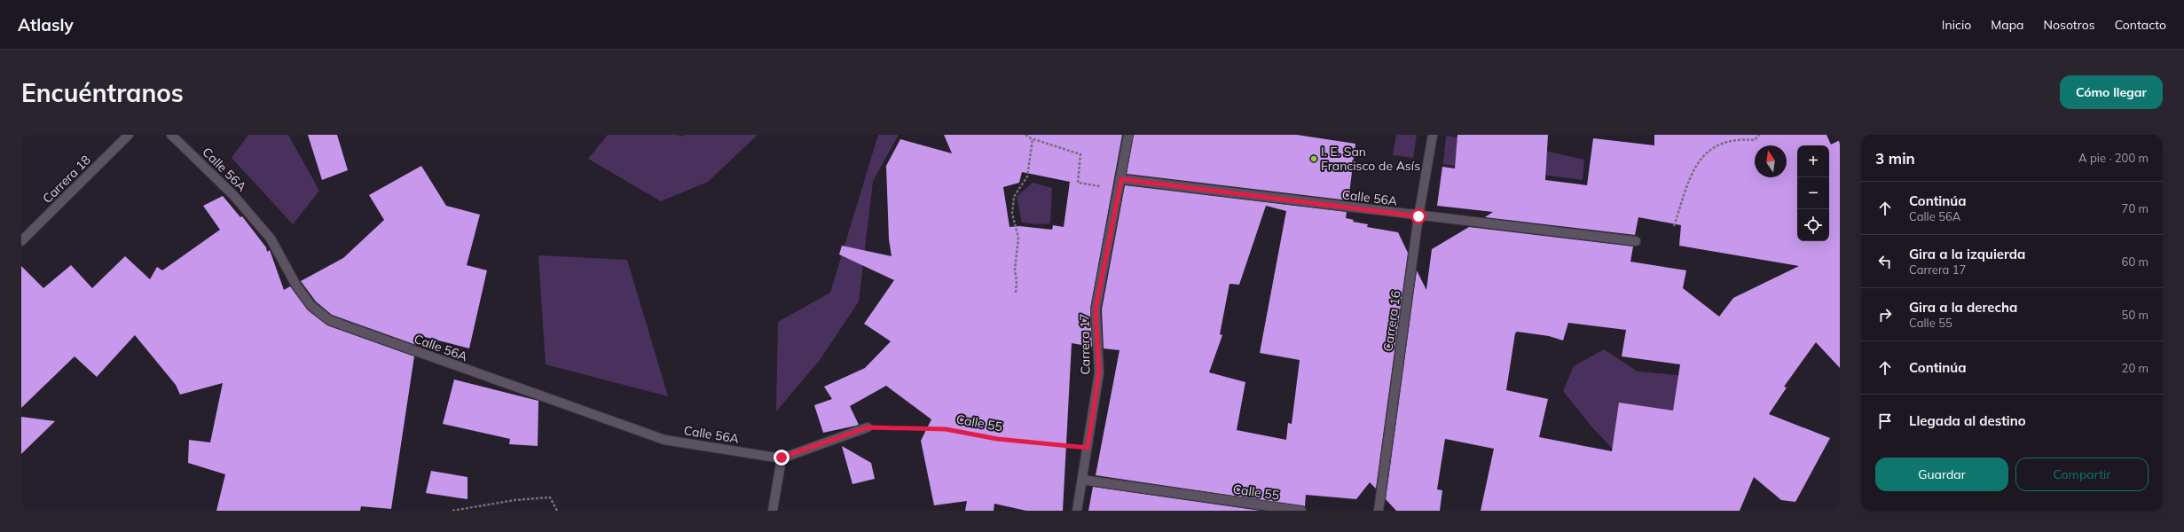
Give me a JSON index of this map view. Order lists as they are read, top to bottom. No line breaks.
{"streets":{"street":["Calle 56A","Carrera 18","Carrera 16","Carrera 17","Calle 55"]},"crossings":[["Calle 56A","Carrera 16"],["Calle 56A","Carrera 17"],["Carrera 17","Calle 55"]],"places":["I. E. San Francisco de Asís"],"north":"top","page":{"header":"Atlasly","nav":["Inicio","Mapa","Nosotros","Contacto"],"buttons":["Cómo llegar",["Guardar","Compartir"]],"title":"Encuéntranos","heading":["3 min","A pie · 200 m"],"map_buttons":["+","−"],"list":[["Continúa","Calle 56A","70 m"],["Gira a la izquierda","Carrera 17","60 m"],["Gira a la derecha","Calle 55","50 m"],["Continúa","20 m"],"Llegada al destino"]}}
